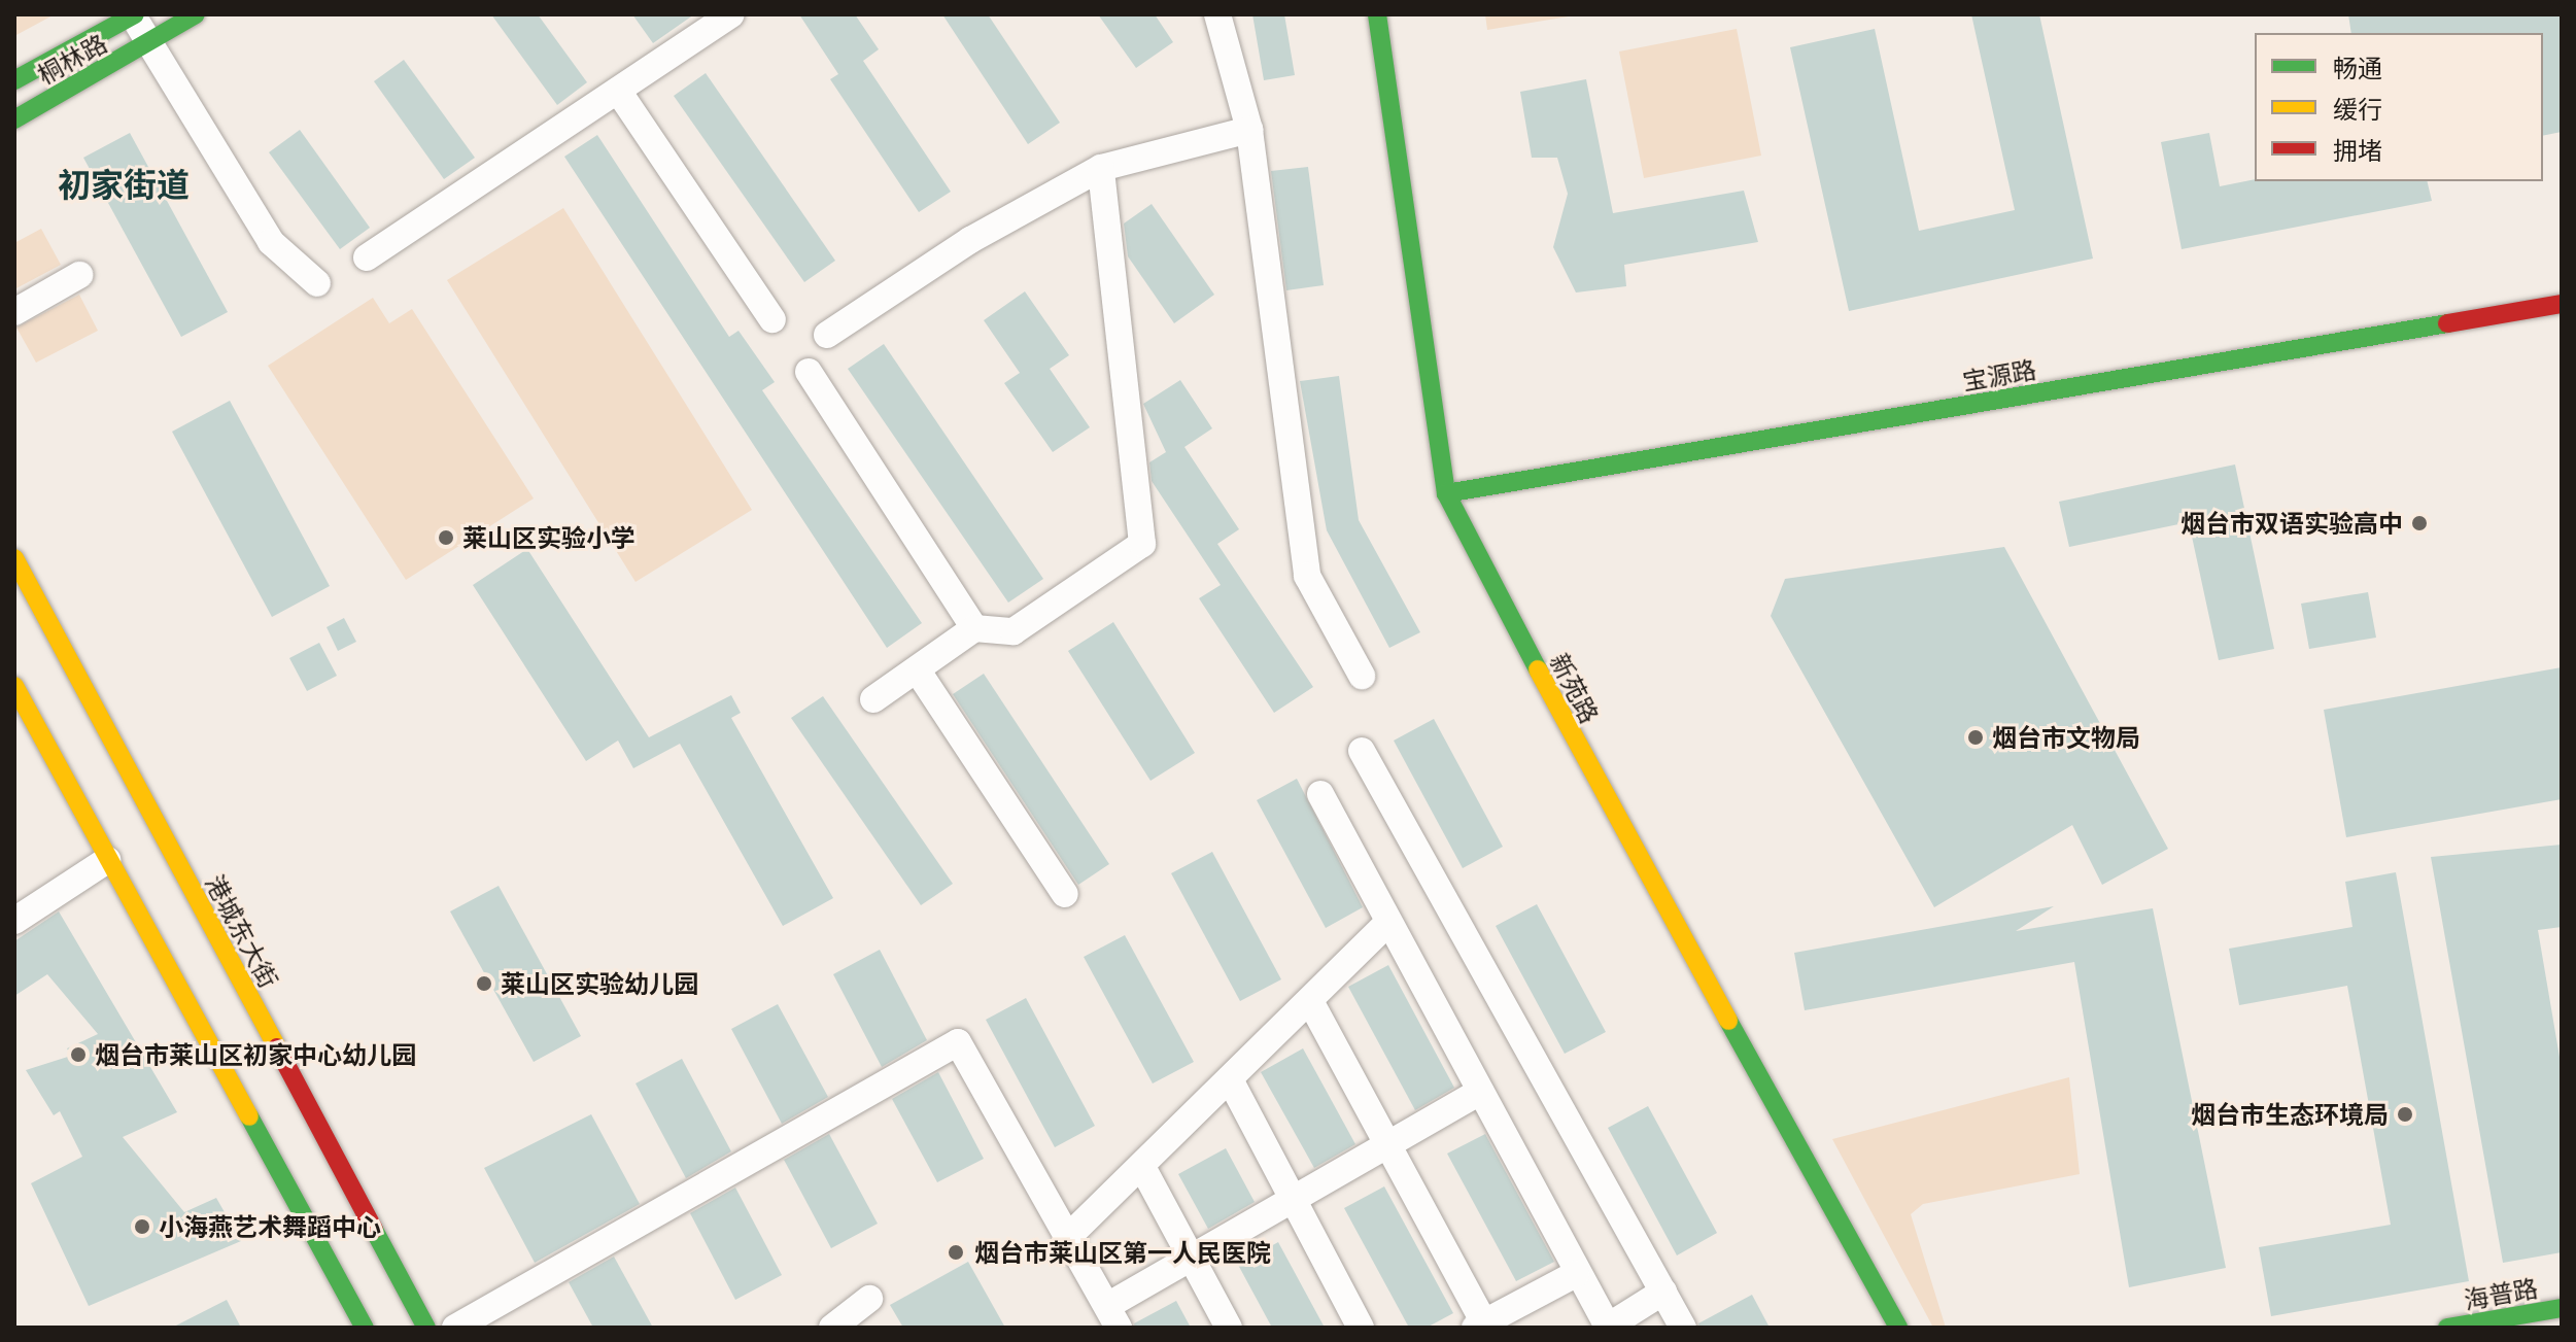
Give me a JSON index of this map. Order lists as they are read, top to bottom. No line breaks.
{"streets":{"street":["桐林路","宝源路","新苑路","港城东大街","海普路"]},"crossings":[["宝源路","新苑路"]],"districts":["初家街道"],"places":["烟台市双语实验高中","莱山区实验小学","烟台市文物局","莱山区实验幼儿园","烟台市莱山区初家中心幼儿园","烟台市生态环境局","小海燕艺术舞蹈中心","烟台市莱山区第一人民医院"],"legend":["畅通","缓行","拥堵"]}
